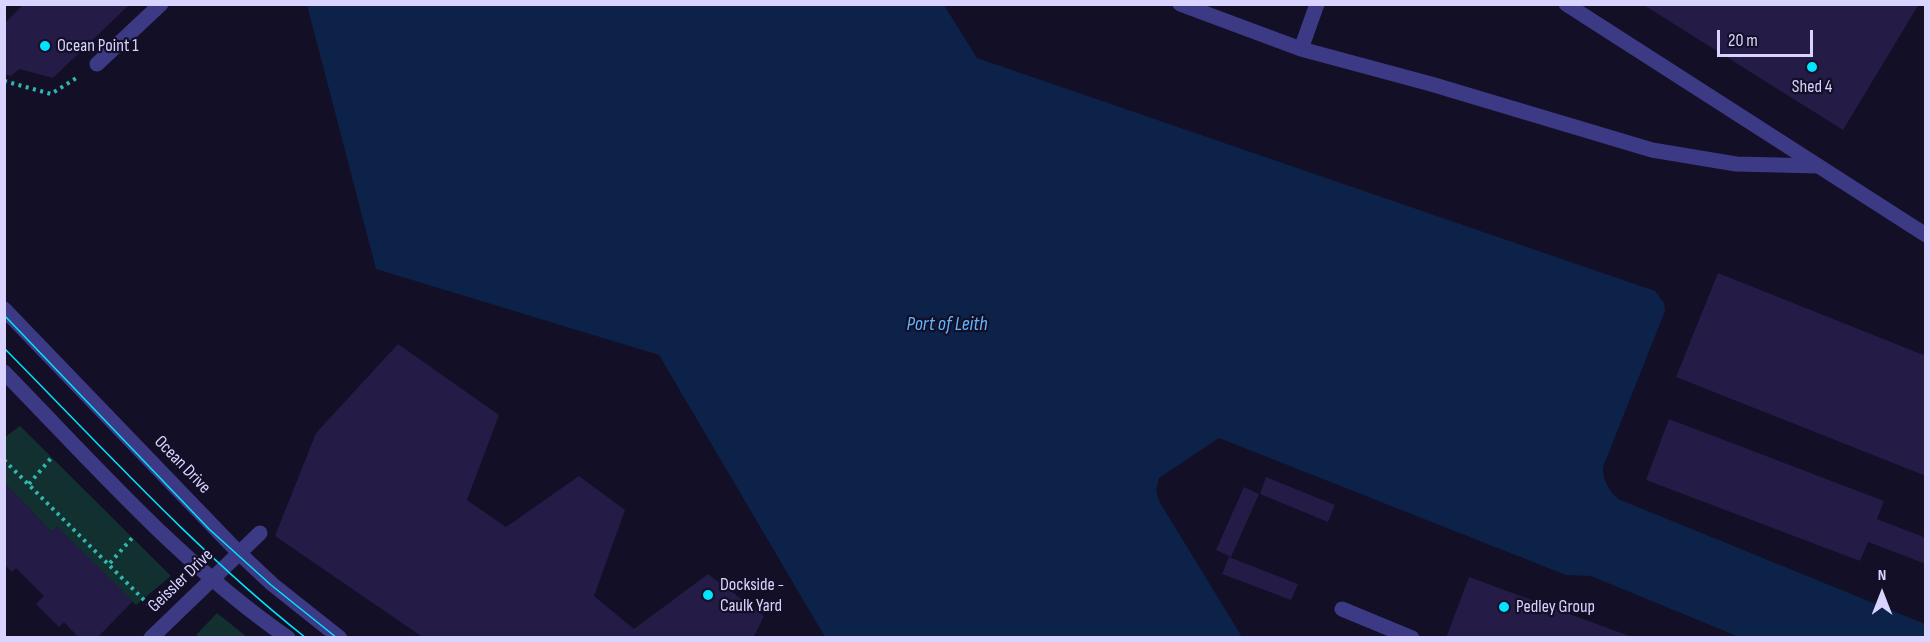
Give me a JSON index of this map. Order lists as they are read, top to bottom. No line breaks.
{"streets":{"street":["Ocean Drive","Geissler Drive"]},"crossings":[["Ocean Drive","Geissler Drive"]],"water":["Port of Leith"],"places":["Ocean Point 1","Shed 4","Dockside - Caulk Yard","Pedley Group"],"scale_bar":"20 m","north":"top"}
